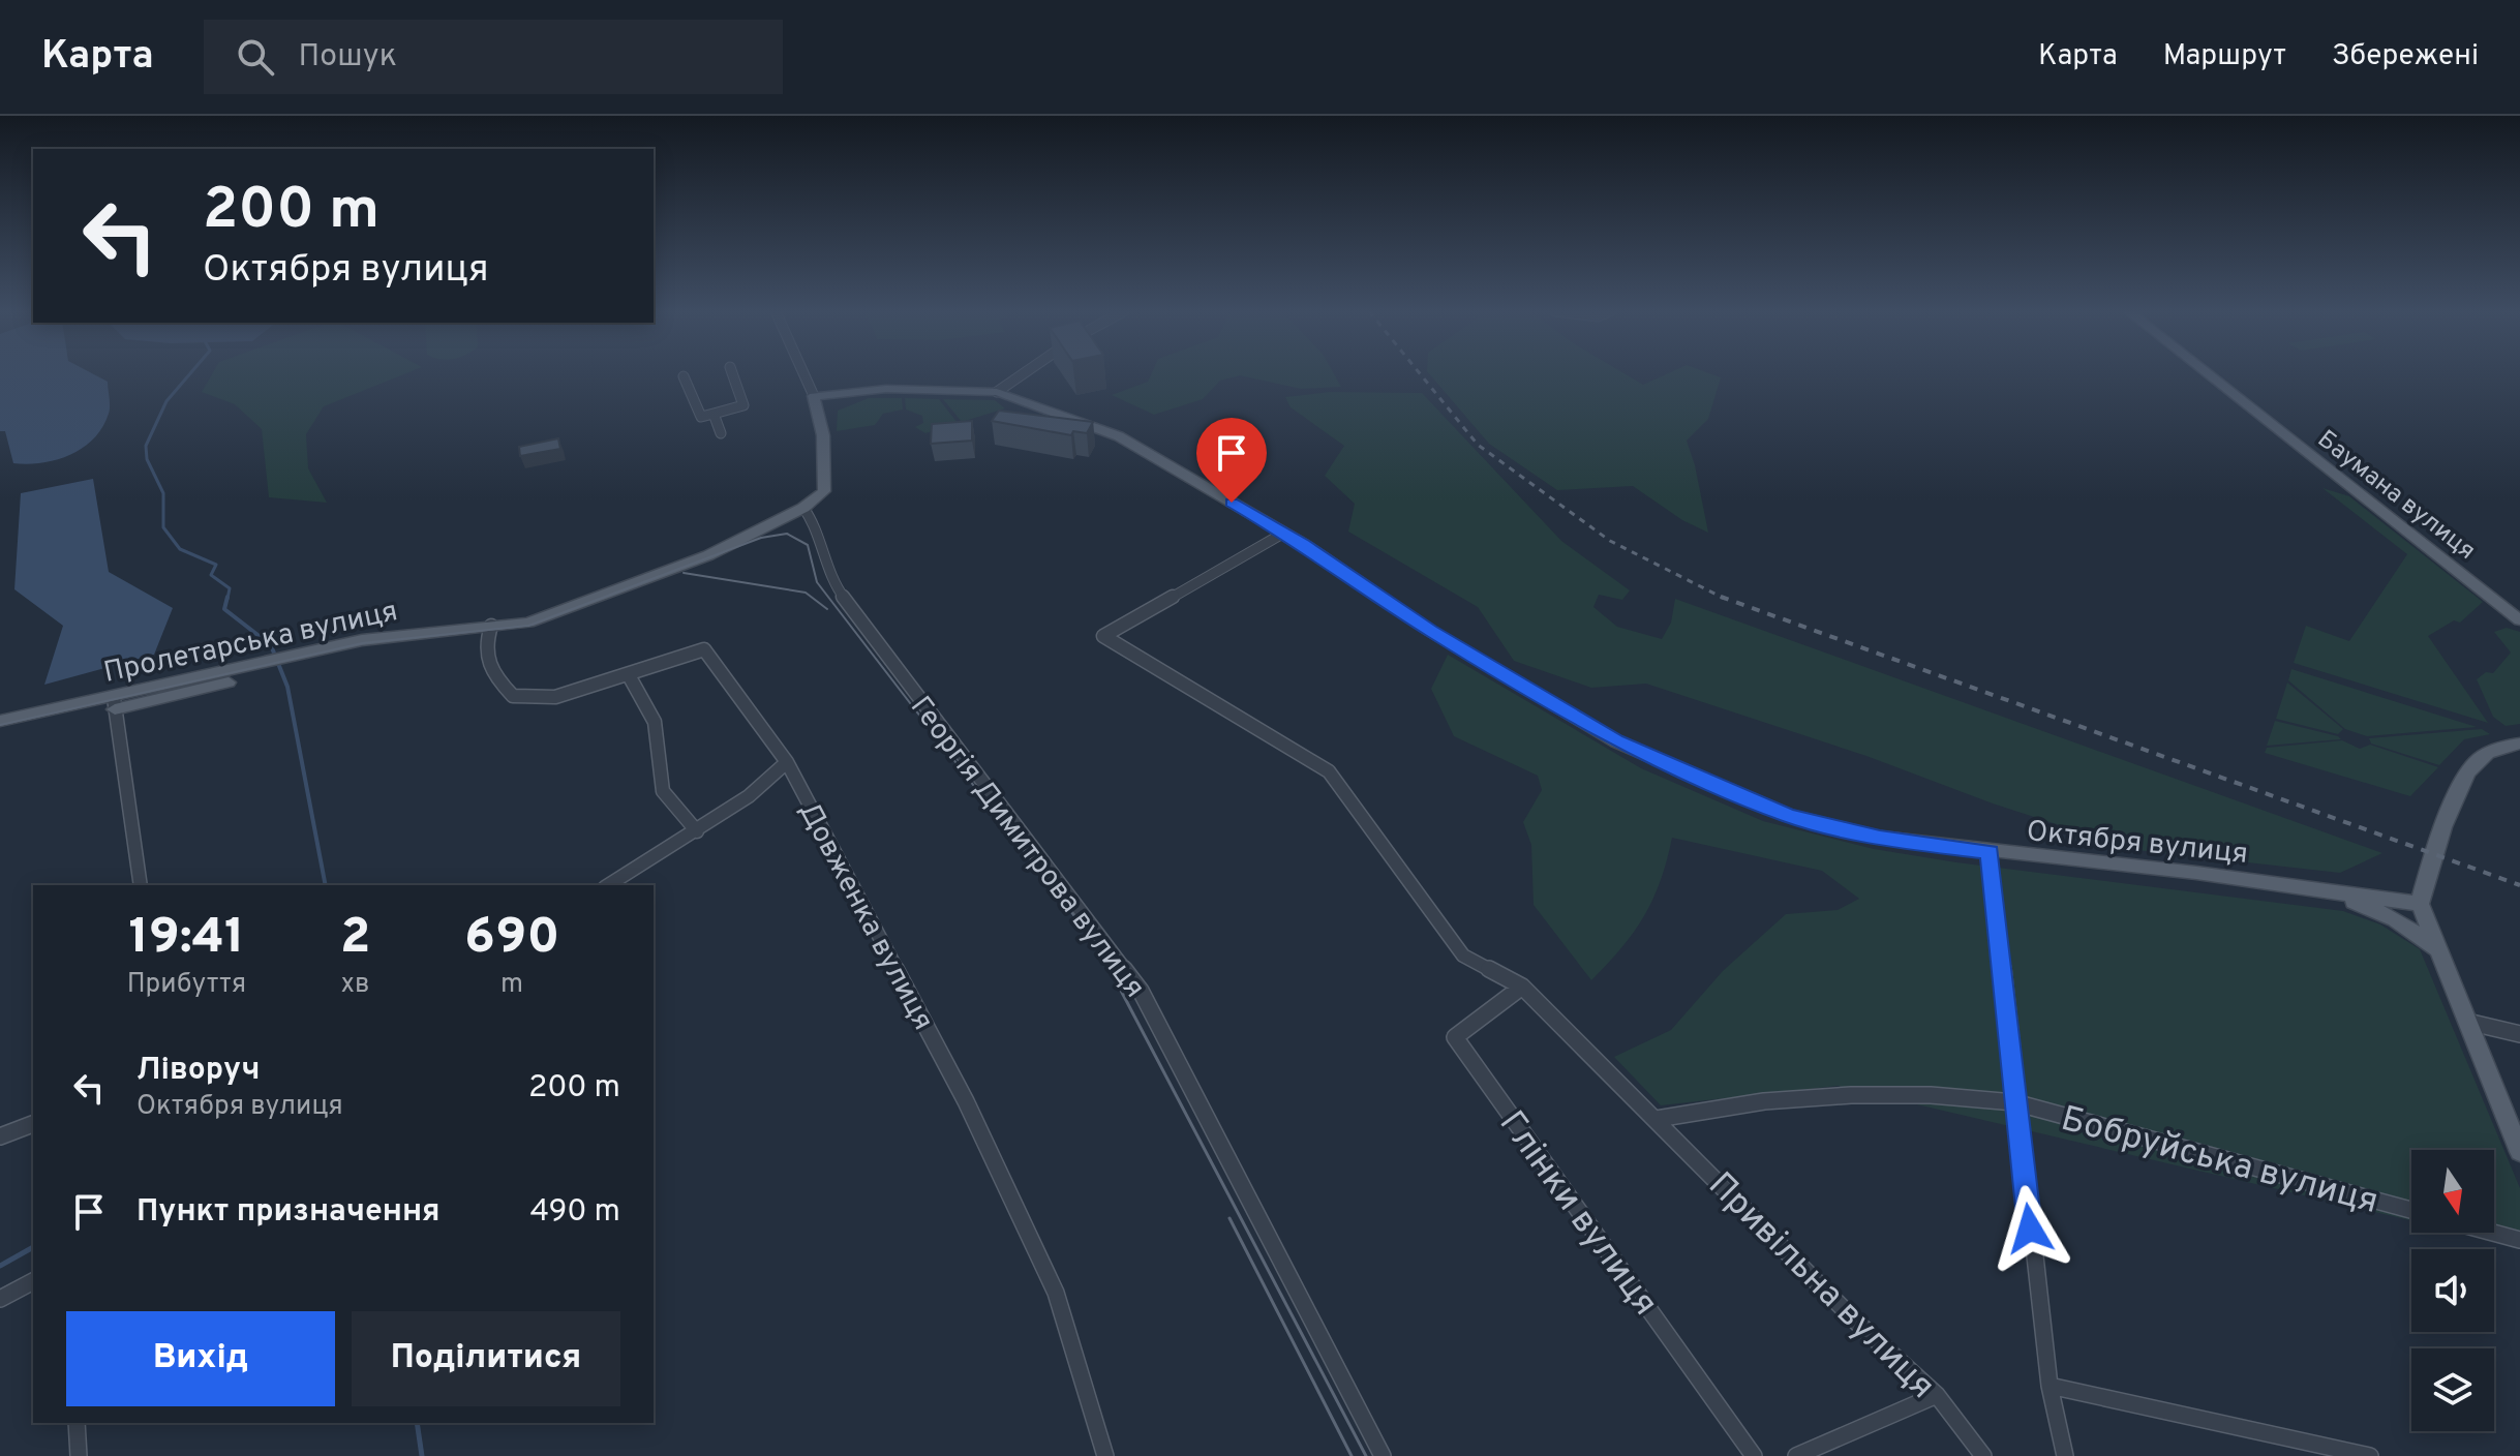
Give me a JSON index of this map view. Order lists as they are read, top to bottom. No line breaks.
{"streets":{"main road":["Баумана вулиця","Пролетарська вулиця","Октября вулиця"],"street":["Георгія Димитрова вулиця","Довженка вулиця","Бобруйська вулиця","Глінки вулиця","Привільна вулиця"]},"crossings":[["Пролетарська вулиця","Георгія Димитрова вулиця"],["Пролетарська вулиця","Довженка вулиця"],["Октября вулиця","Привільна вулиця"],["Глінки вулиця","Привільна вулиця"]],"north":"bottom","page":{"header":"Карта","search":"Пошук","nav":["Карта","Маршрут","Збережені"],"turn":["200 m","Октября вулиця"],"eta":["19:41","Прибуття","2","хв","690","m"],"list":[{"name":"Ліворуч","note":"Октября вулиця","value":"200 m"},{"name":"Пункт призначення","value":"490 m"}],"buttons":["Вихід","Поділитися"]}}
